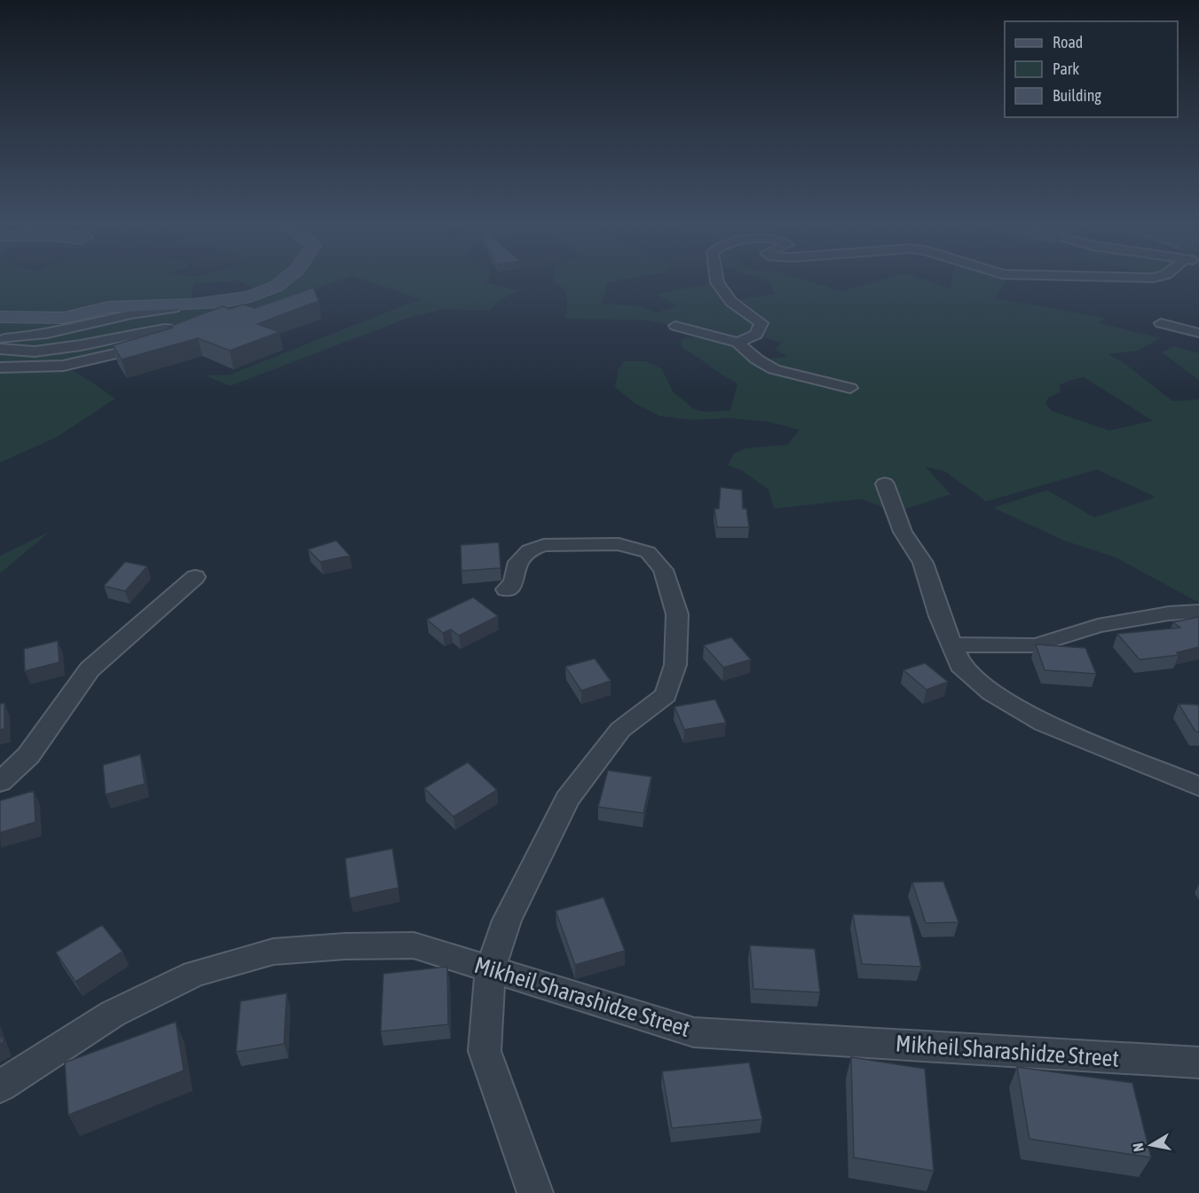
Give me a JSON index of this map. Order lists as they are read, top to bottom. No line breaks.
{"streets":{"street":["Mikheil Sharashidze Street"]},"legend":["Road","Park","Building"],"north":"left"}
